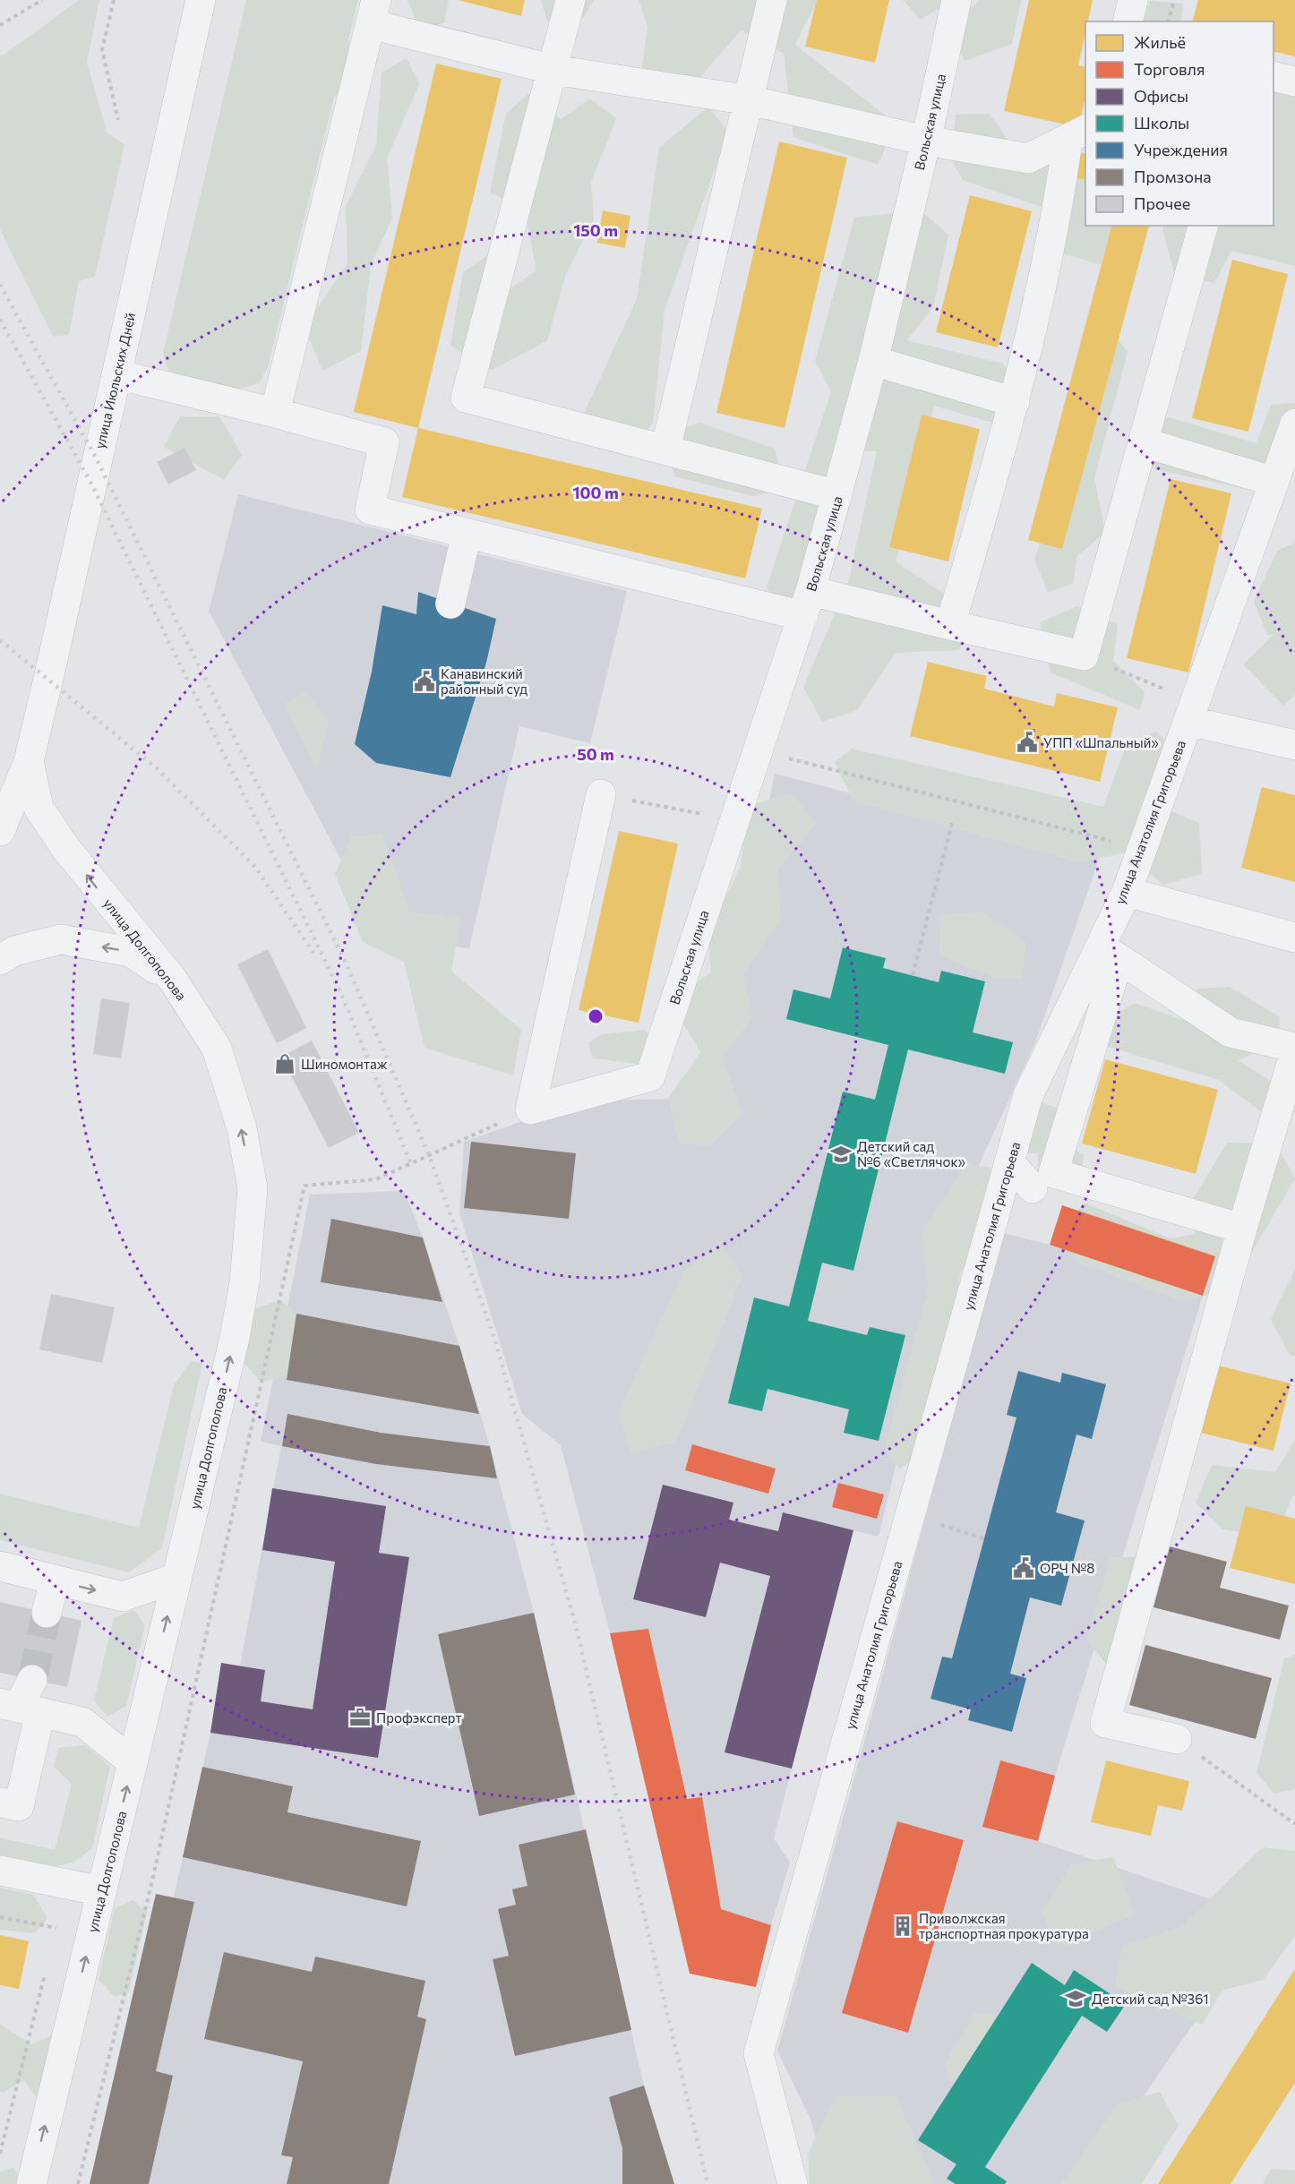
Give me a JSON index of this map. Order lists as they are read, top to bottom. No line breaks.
{"streets":{"street":["Вольская улица","улица Июльских Дней","улица Анатолия Григорьева","улица Долгополова"]},"crossings":[["улица Июльских Дней","улица Долгополова"]],"one_way":["улица Долгополова"],"places":{"public building":["Канавинский районный суд","УПП «Шпальный»","ОРЧ №8"],"shop":["Шиномонтаж"],"school or university":["Детский сад №6 «Светлячок»","Детский сад №361"],"office":["Профэксперт"],"building":["Приволжская транспортная прокуратура"]},"legend":["Жильё","Торговля","Офисы","Школы","Учреждения","Промзона","Прочее"],"rings":["150 m","100 m","50 m"]}
